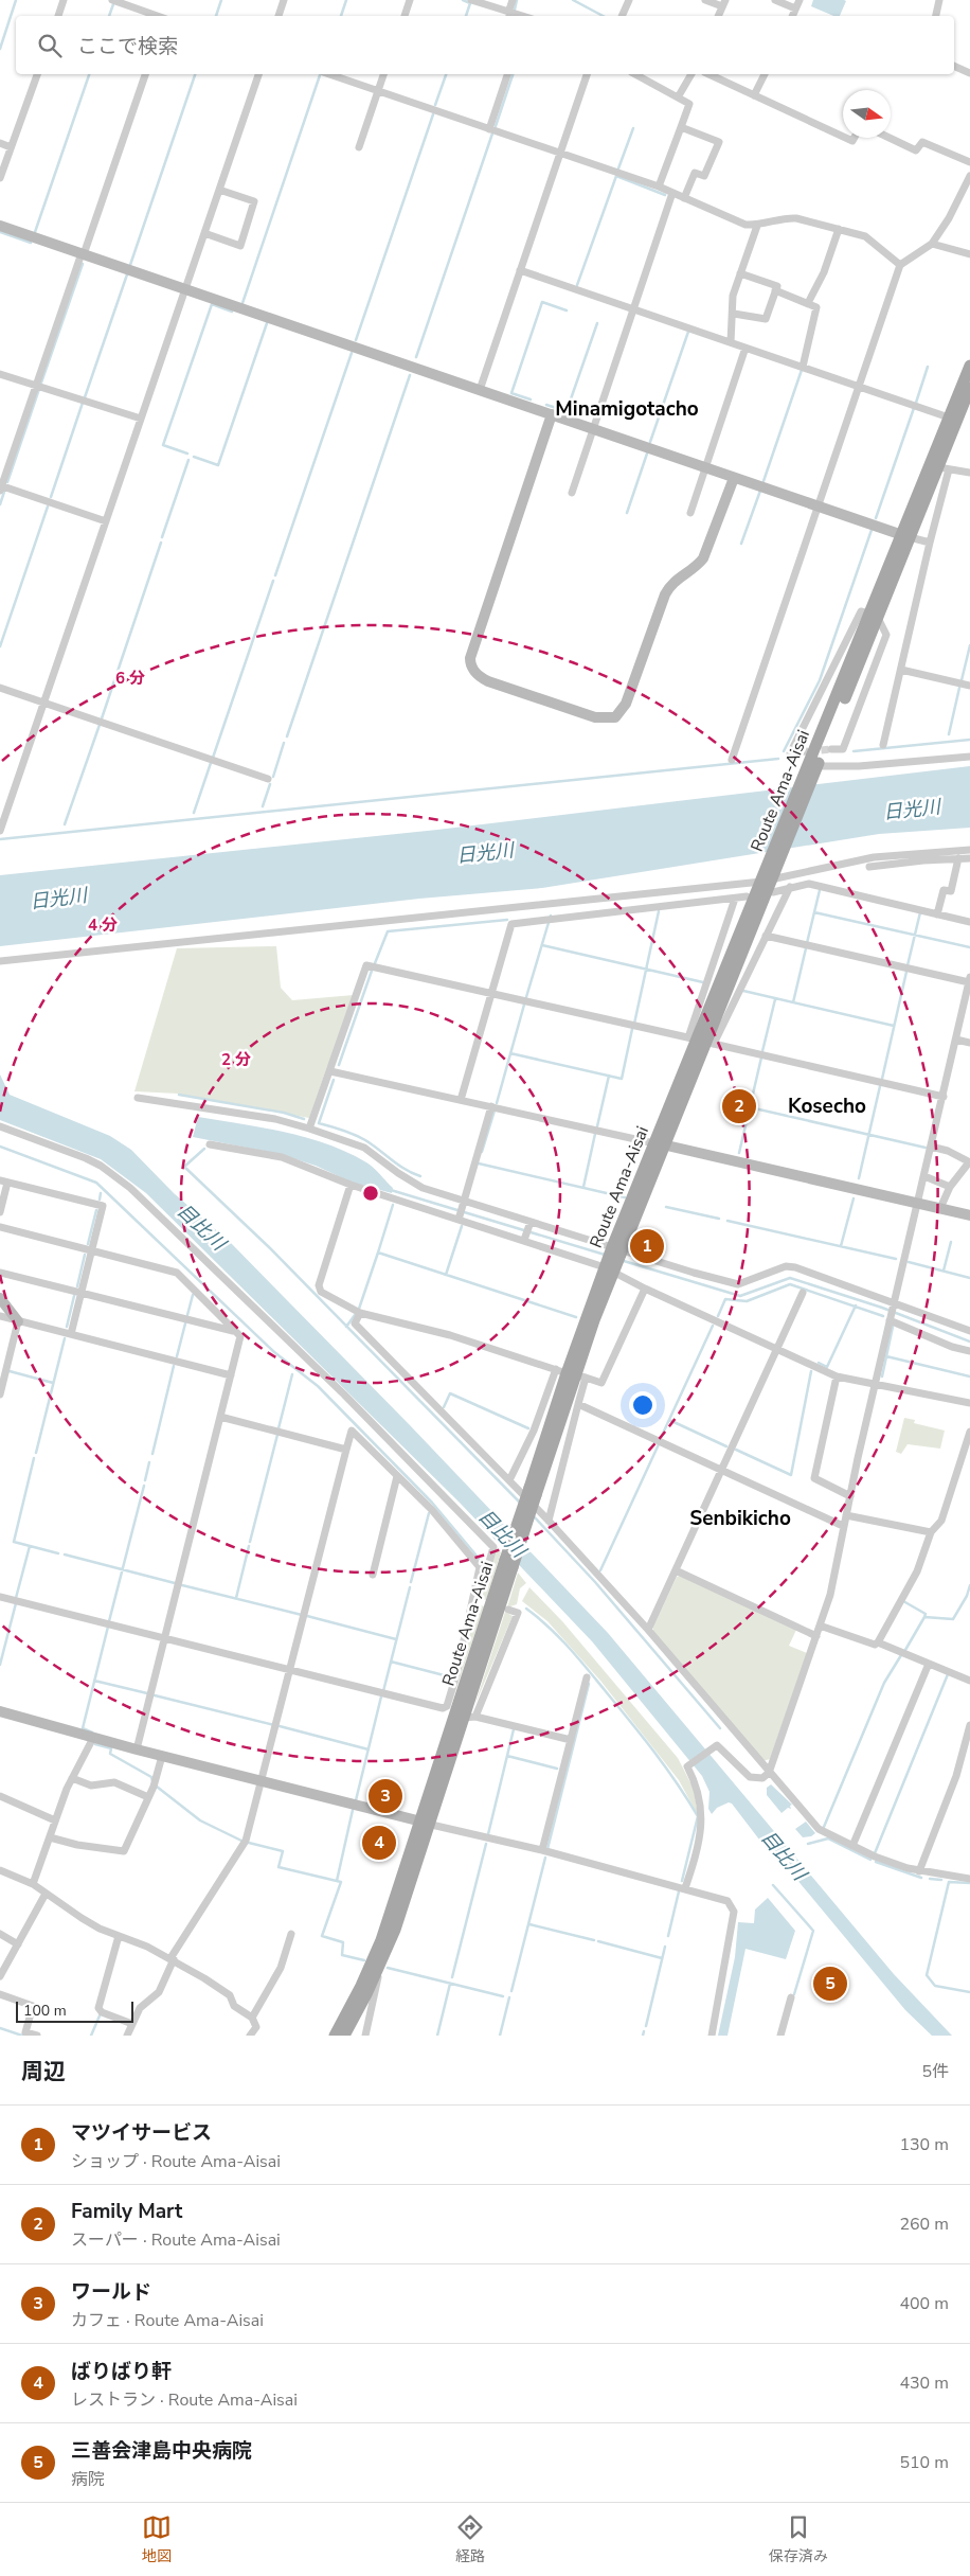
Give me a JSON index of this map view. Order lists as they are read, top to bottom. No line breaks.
{"streets":{"main road":["Route Ama-Aisai"]},"districts":["Minamigotacho","Kosecho","Senbikicho"],"water":["日光川","目比川"],"scale_bar":"100 m","north":"right","page":{"search":"ここで検索","pins":["2","1","3","4","5"],"scale":"100 m","heading":["周辺","5件"],"list":[{"mark":"1","name":"マツイサービス","note":"ショップ · Route Ama-Aisai","value":"130 m"},{"mark":"2","name":"Family Mart","note":"スーパー · Route Ama-Aisai","value":"260 m"},{"mark":"3","name":"ワールド","note":"カフェ · Route Ama-Aisai","value":"400 m"},{"mark":"4","name":"ばりばり軒","note":"レストラン · Route Ama-Aisai","value":"430 m"},{"mark":"5","name":"三善会津島中央病院","note":"病院","value":"510 m"}],"nav":["地図","経路","保存済み"]},"rings":["6 分","4 分","2 分"]}
